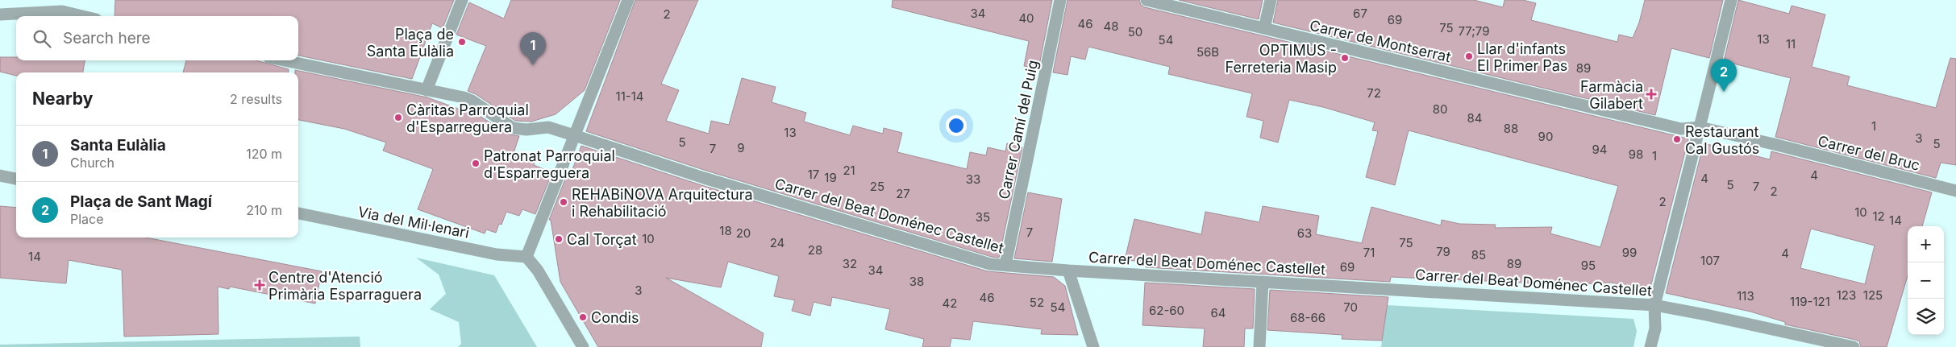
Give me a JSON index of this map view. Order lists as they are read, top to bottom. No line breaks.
{"streets":{"street":["Carrer de Montserrat","Carrer Camí del Puig","Carrer del Bruc","Carrer del Beat Doménec Castellet","Via del Mil·lenari"]},"crossings":[["Carrer de Montserrat","Carrer del Bruc"],["Carrer Camí del Puig","Carrer del Beat Doménec Castellet"]],"places":{"other":["Plaça de Santa Eulàlia","Llar d'infants El Primer Pas","OPTIMUS - Ferreteria Masip","Càritas Parroquial d'Esparreguera","Restaurant Cal Gustós","Patronat Parroquial d'Esparreguera","REHABiNOVA Arquitectura i Rehabilitació","Cal Torçat","Condis"],"health":["Farmàcia Gilabert","Centre d'Atenció Primària Esparraguera"]},"house_numbers":["34","67","2","40","69","46","48","75","77;79","50","13","54","11","56B","89","72","11-14","80","84","1","88","13","90","3","5","5","9","7","94","98","1","21","17","4","19","4","33","5","25","7","2","27","2","10","12","35","14","18","7","20","63","10","24","75","28","79","71","99","4","85","14","107","32","89","95","69","34","38","3","123","125","113","46","119-121","52","42","54","70","62-60","64","68-66"],"page":{"search":"Search here","pins":["1","2"],"heading":["Nearby","2 results"],"list":[{"mark":"1","name":"Santa Eulàlia","note":"Church","value":"120 m"},{"mark":"2","name":"Plaça de Sant Magí","note":"Place","value":"210 m"}],"map_buttons":["+","−"]}}
